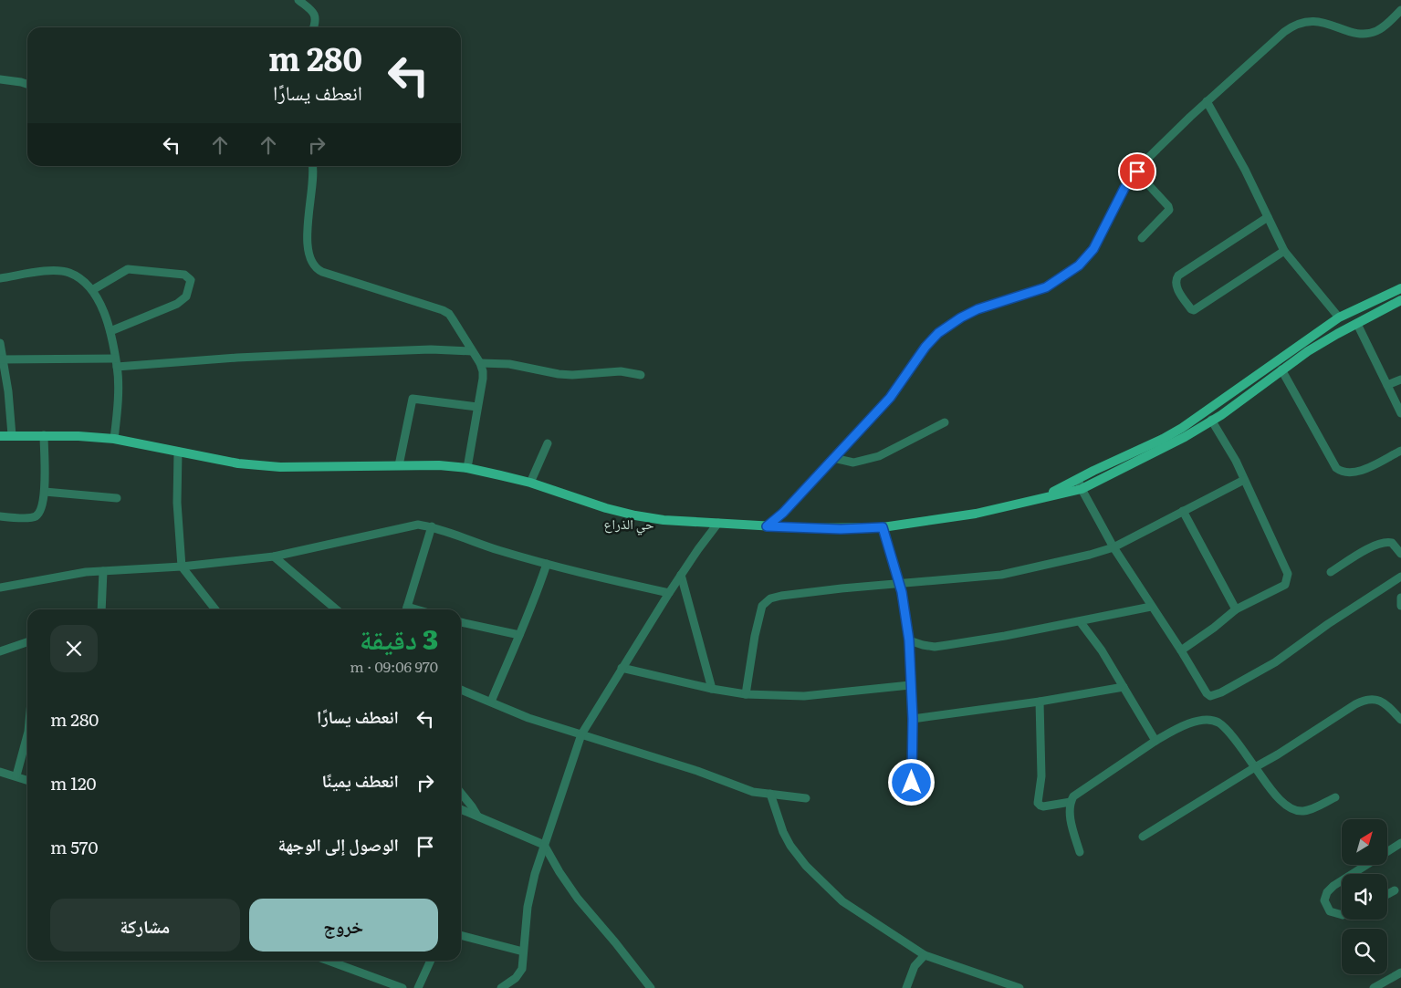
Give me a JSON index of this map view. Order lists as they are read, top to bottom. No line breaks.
{"districts":["حي الذراع"],"north":"top right","page":{"turn":["280 m","انعطف يسارًا"],"heading":["3 دقيقة","970 m · 09:06"],"list":[{"name":"انعطف يسارًا","value":"280 m"},{"name":"انعطف يمينًا","value":"120 m"},{"name":"الوصول إلى الوجهة","value":"570 m"}],"buttons":["خروج","مشاركة"]}}
